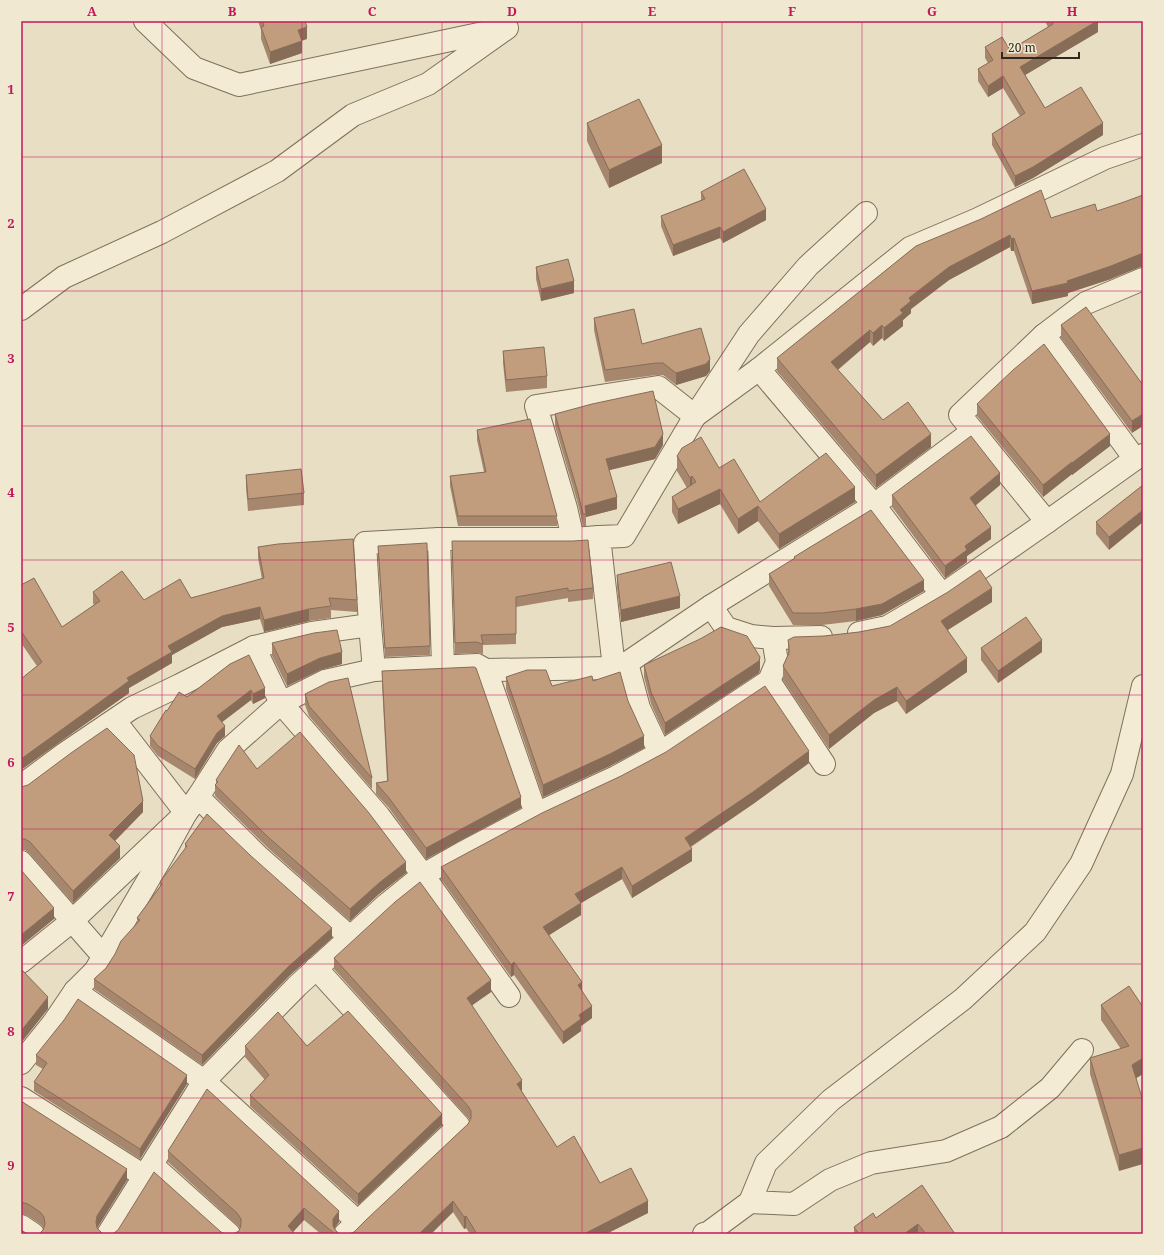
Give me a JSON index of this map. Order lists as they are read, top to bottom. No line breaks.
{"scale_bar":"20 m","grid":{"columns":["A","B","C","D","E","F","G","H"],"rows":["1","2","3","4","5","6","7","8","9"]}}
